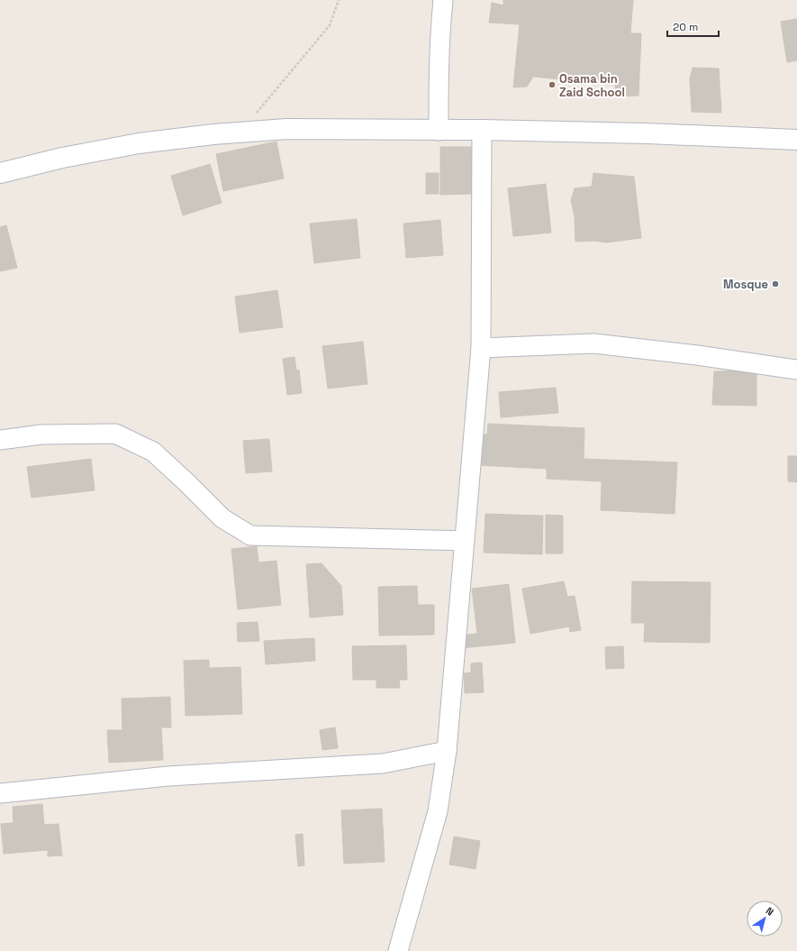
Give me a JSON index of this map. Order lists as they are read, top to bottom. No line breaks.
{"places":["Osama bin Zaid School","Mosque"],"scale_bar":"20 m","north":"top right"}
